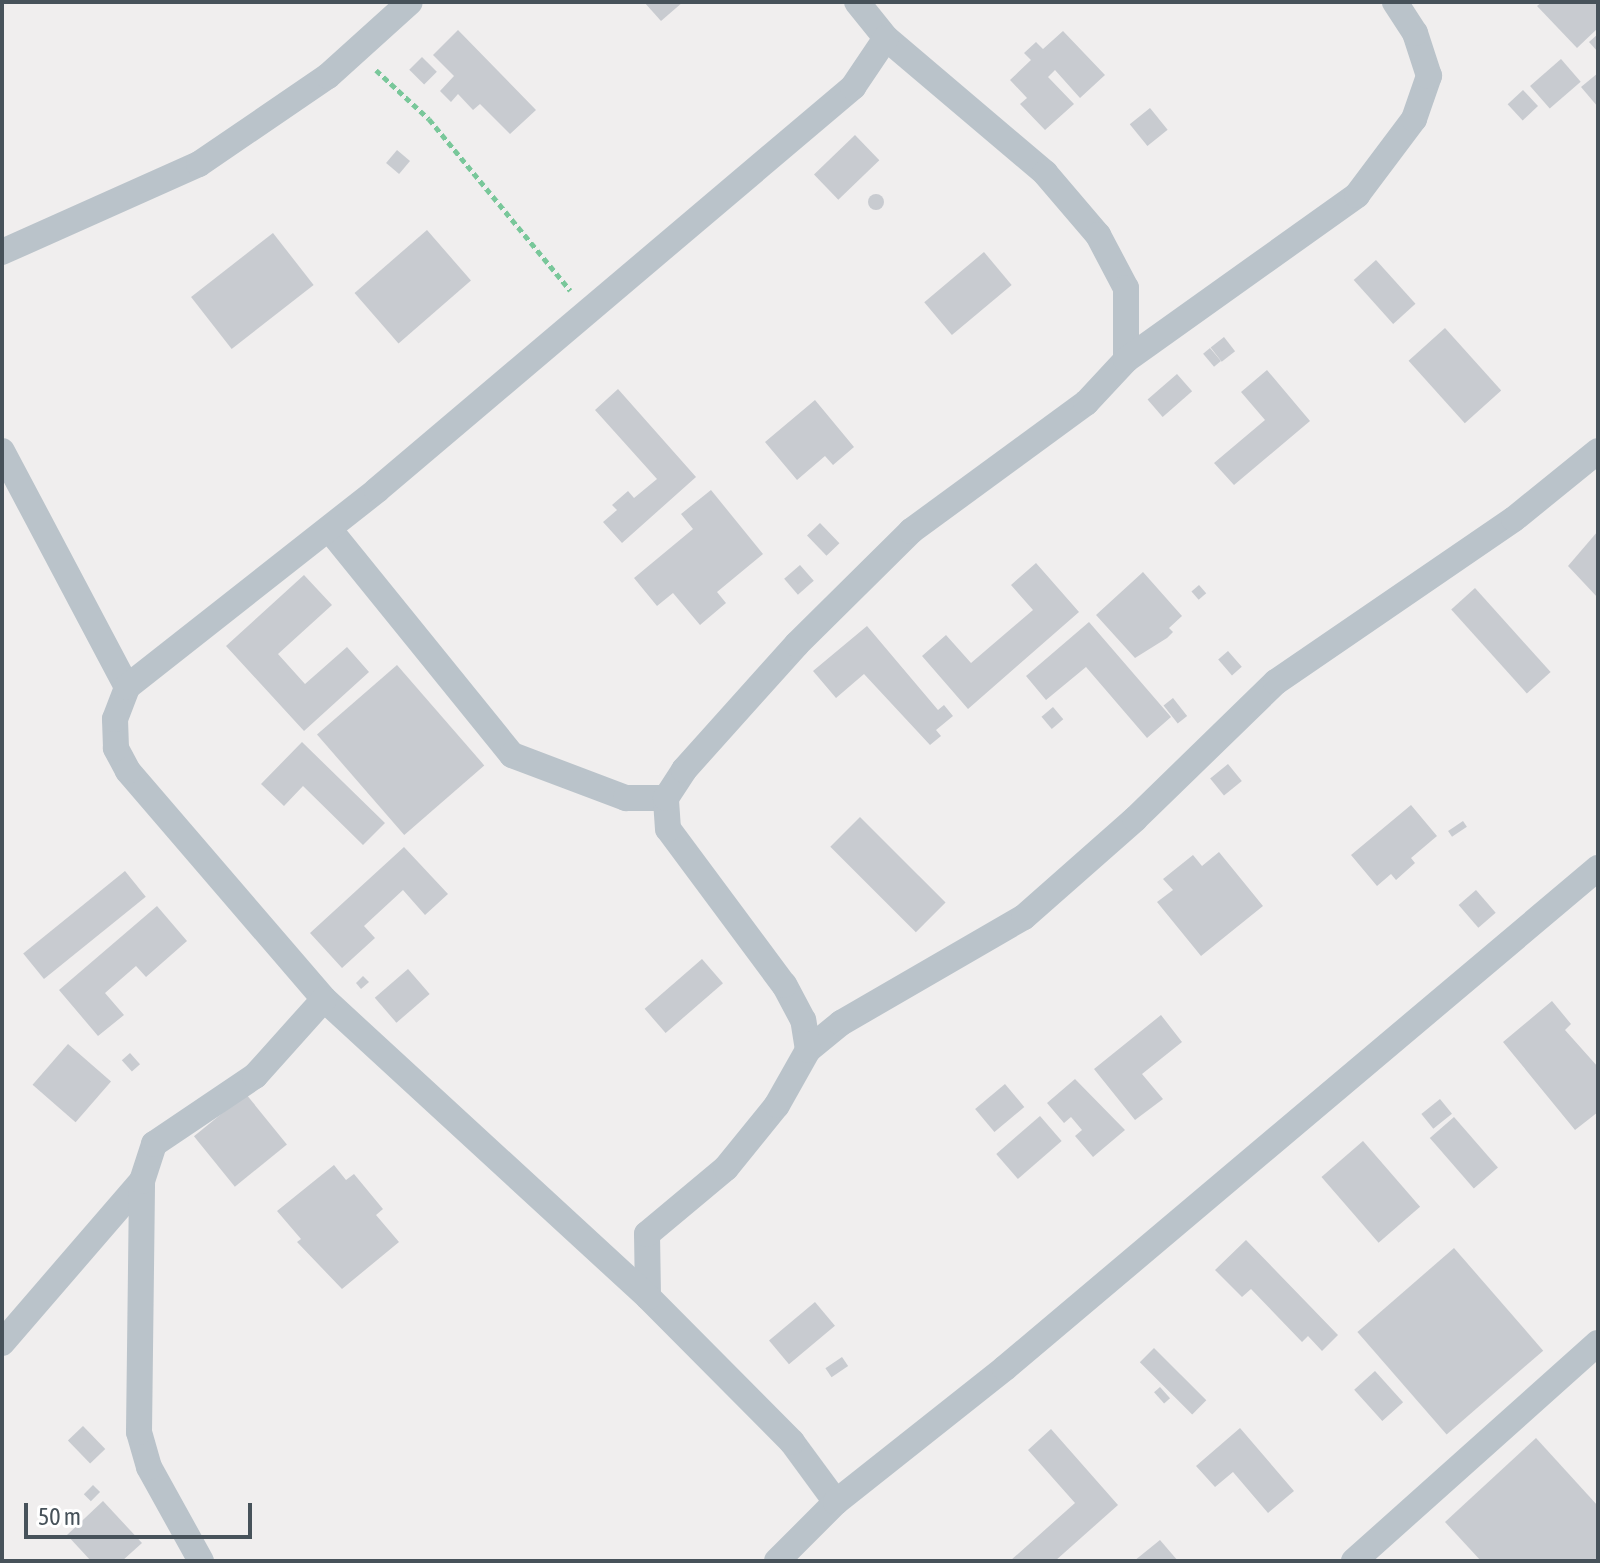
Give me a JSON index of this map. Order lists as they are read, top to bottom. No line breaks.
{"scale_bar":"50 m"}
